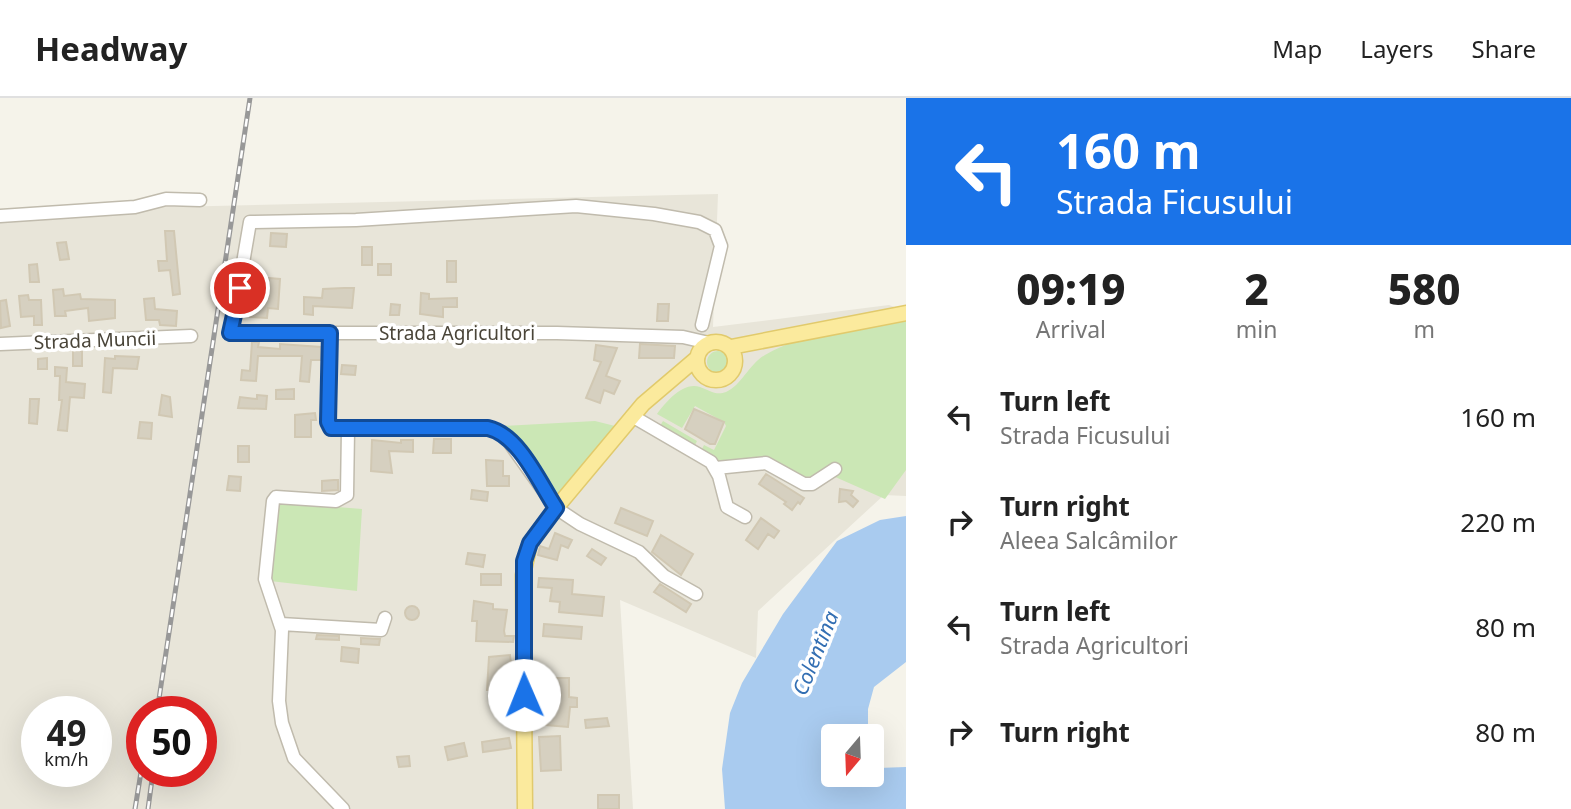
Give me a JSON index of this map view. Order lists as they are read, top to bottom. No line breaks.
{"streets":{"street":["Strada Agricultori","Strada Muncii"]},"water":["Colentina"],"north":"bottom","page":{"header":"Headway","nav":["Map","Layers","Share"],"turn":["160 m","Strada Ficusului"],"eta":["09:19","Arrival","2","min","580","m"],"list":[{"name":"Turn left","note":"Strada Ficusului","value":"160 m"},{"name":"Turn right","note":"Aleea Salcâmilor","value":"220 m"},{"name":"Turn left","note":"Strada Agricultori","value":"80 m"},{"name":"Turn right","value":"80 m"}],"speed":"49 km/h","limit":"50"}}
